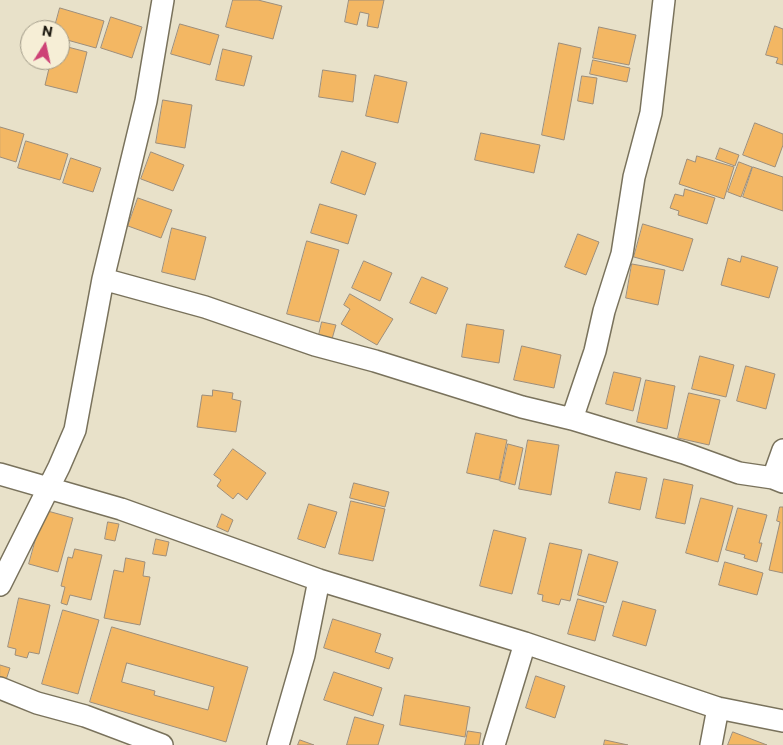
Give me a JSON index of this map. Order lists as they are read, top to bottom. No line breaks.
{"north":"top"}
